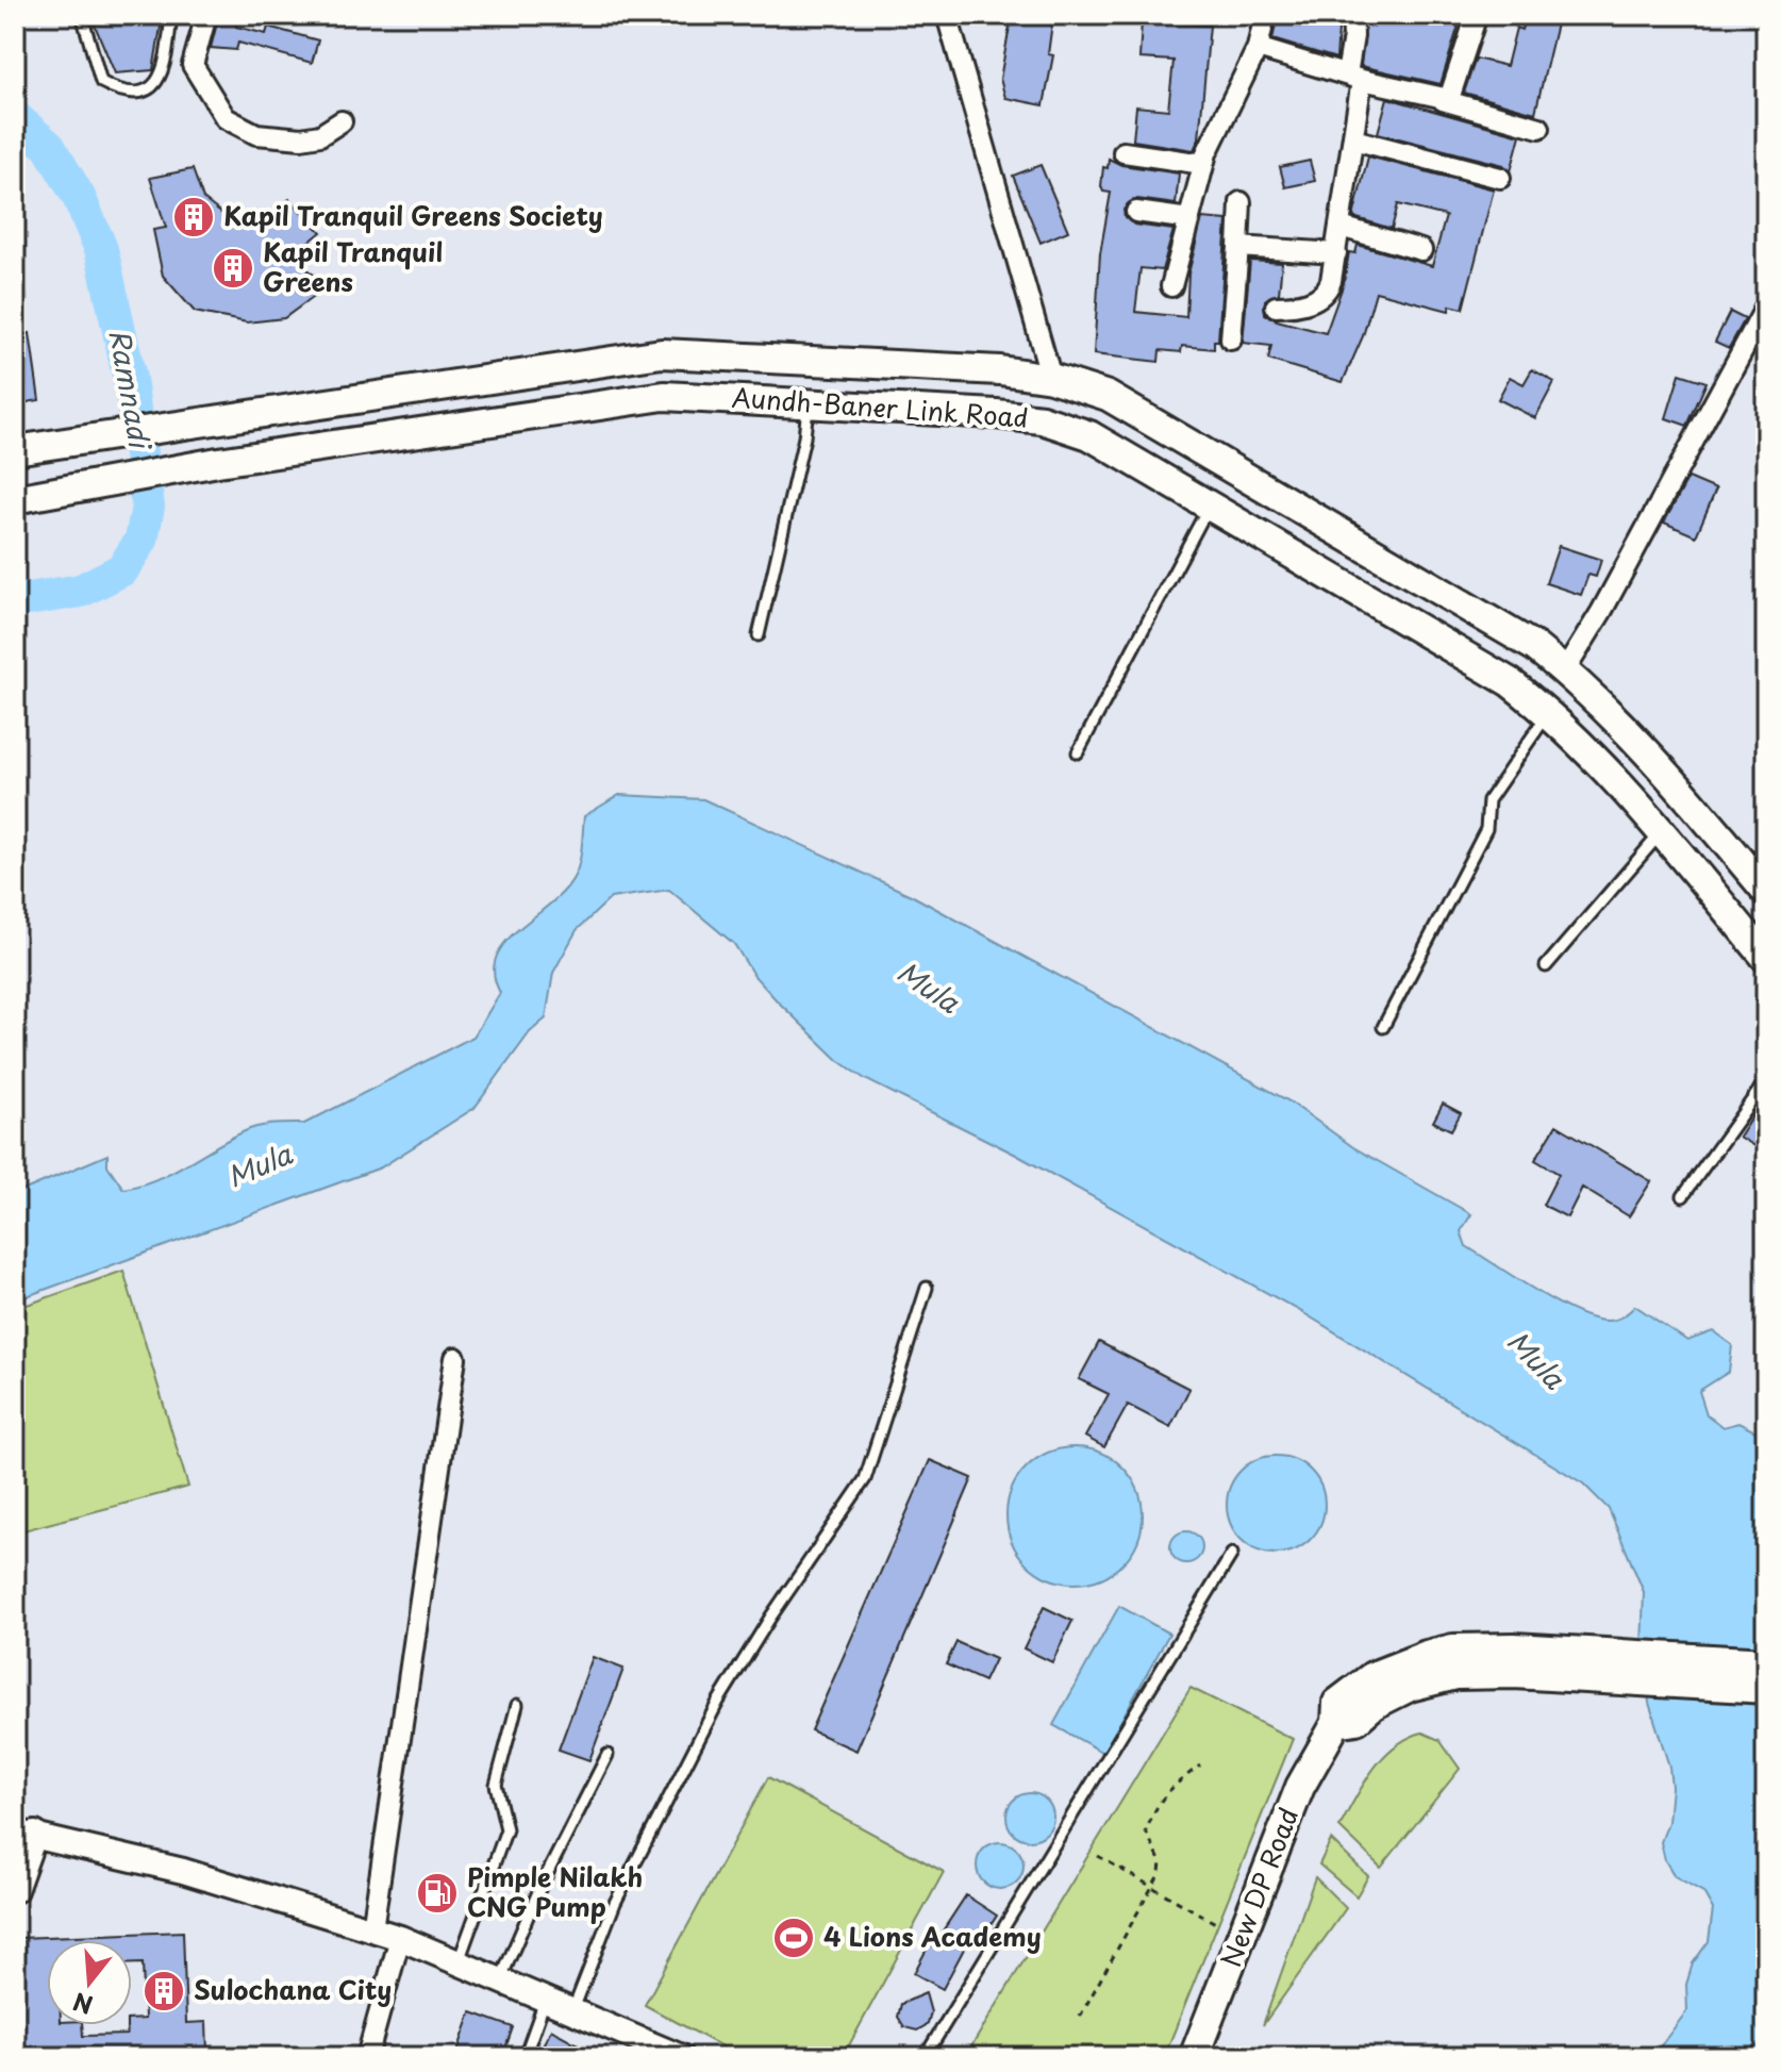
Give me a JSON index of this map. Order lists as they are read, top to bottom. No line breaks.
{"streets":{"main road":["Aundh-Baner Link Road","New DP Road"]},"water":["Ramnadi","Mula"],"places":{"building":["Kapil Tranquil Greens Society","Kapil Tranquil Greens","Sulochana City"],"fuel station":["Pimple Nilakh CNG Pump"],"sports":["4 Lions Academy"]},"north":"bottom"}
